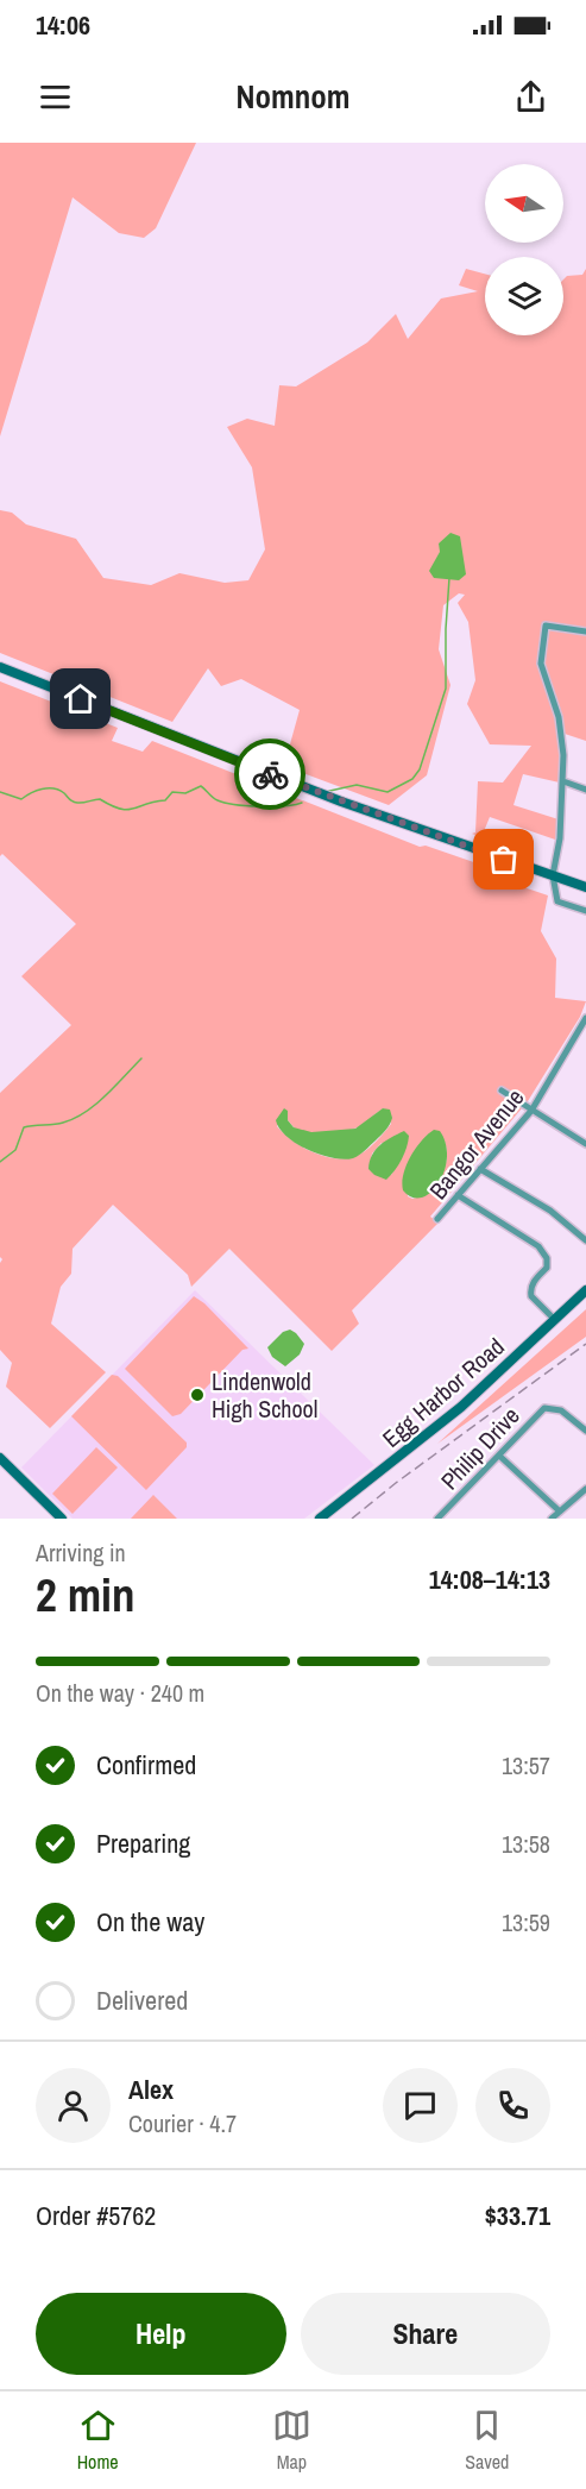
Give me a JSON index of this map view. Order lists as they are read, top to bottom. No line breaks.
{"streets":{"street":["Bangor Avenue","Egg Harbor Road","Philip Drive"]},"places":["Lindenwold High School"],"north":"left","page":{"status":"14:06","header":"Nomnom","heading":["2 min","Arriving in","14:08–14:13"],"panel":["Alex","Courier · 4.7","Order #5762","$33.71"],"bar":"On the way · 240 m","list":[["Confirmed","13:57"],["Preparing","13:58"],["On the way","13:59"],"Delivered"],"buttons":["Help","Share"],"tabs":["Home","Map","Saved"]}}
